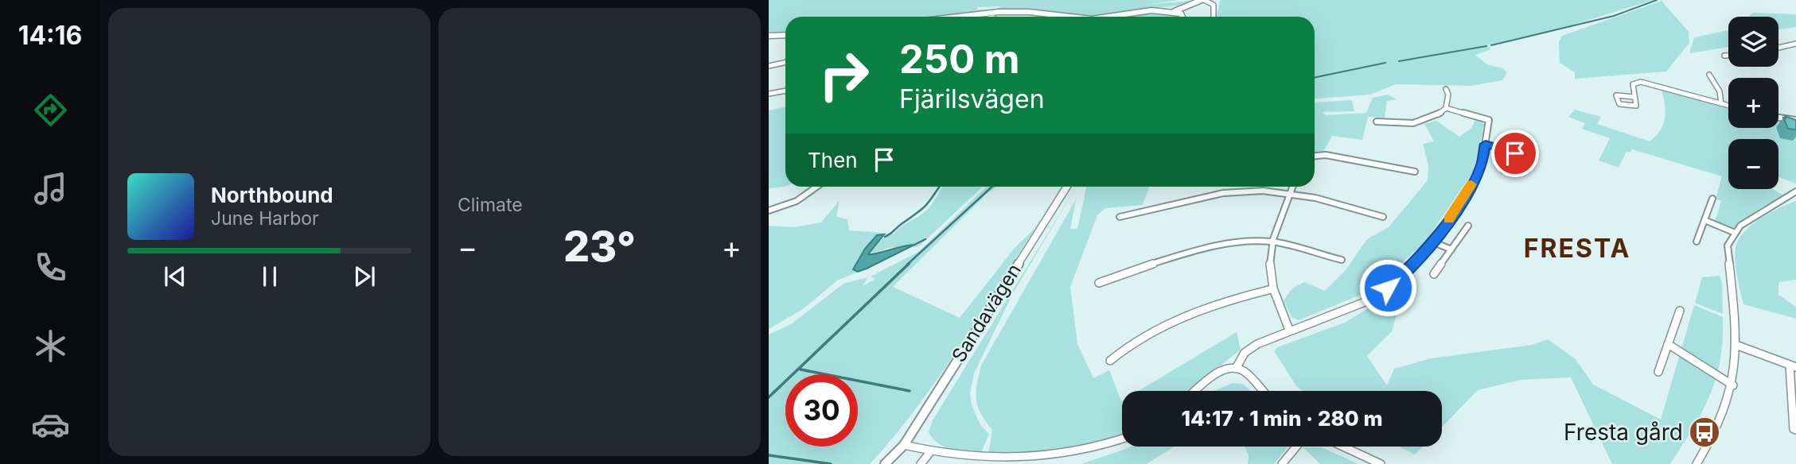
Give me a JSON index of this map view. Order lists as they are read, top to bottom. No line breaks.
{"streets":{"street":["Sandavägen"]},"districts":["FRESTA"],"places":{"bus stop":["Fresta gård"]},"page":{"tabs":"14:16","tile":"Climate","map_buttons":["+","−"],"turn":["250 m","Fjärilsvägen"],"then":"Then","song":["Northbound","June Harbor"],"heat":["−","23°","+"],"limit":"30","trip":"14:17 · 1 min · 280 m"}}
